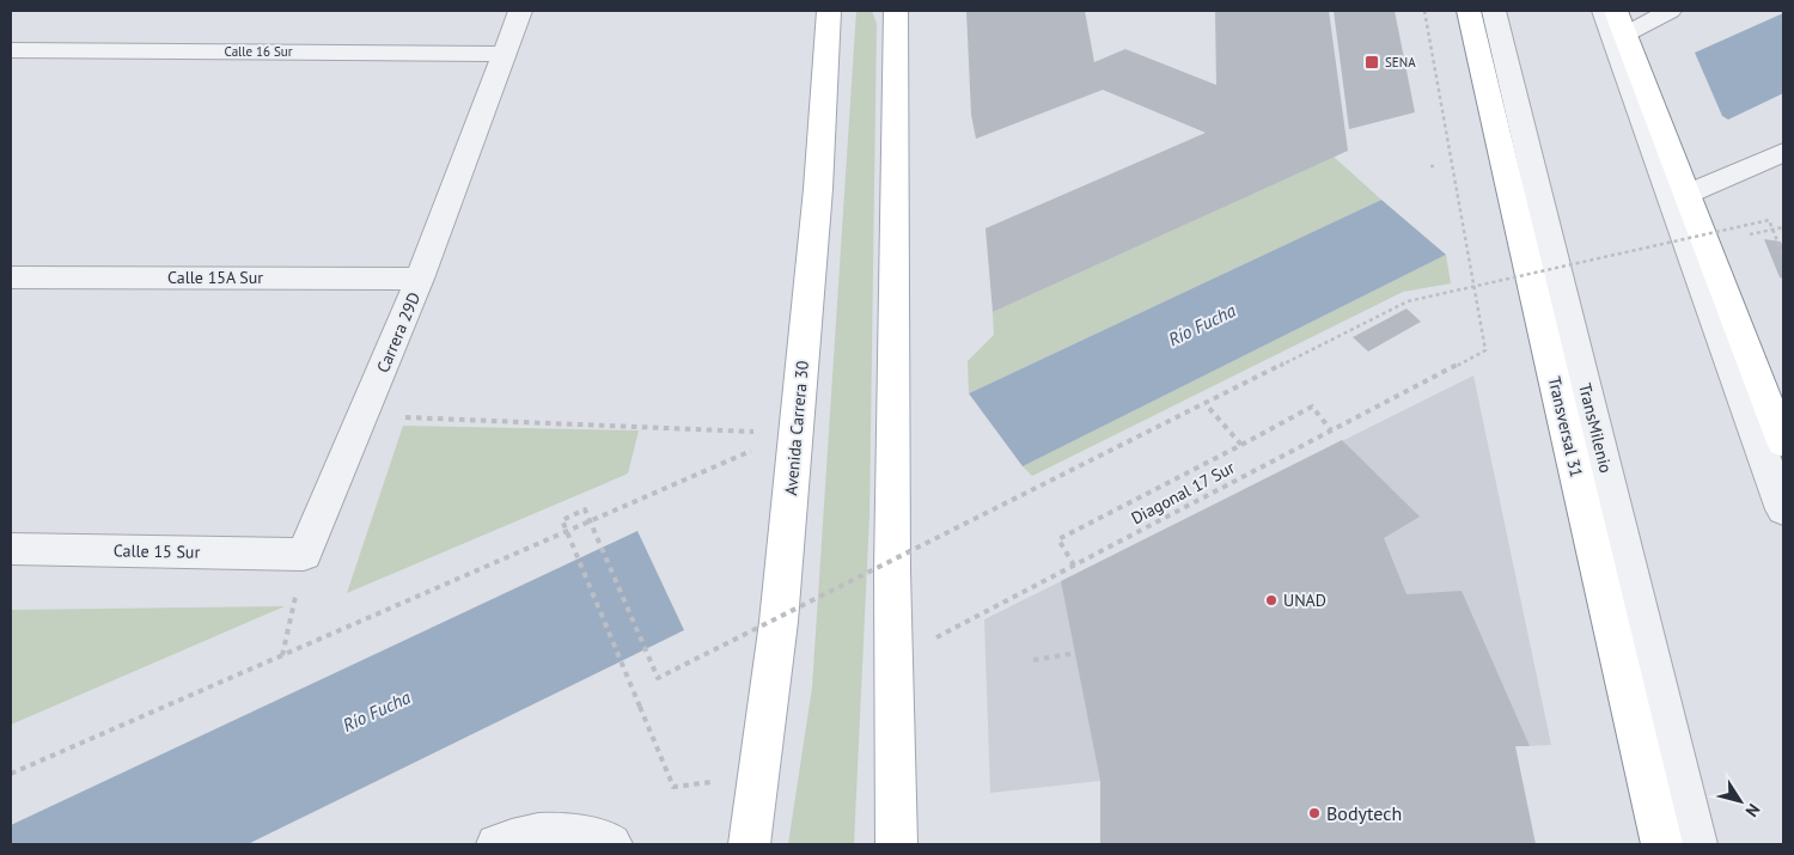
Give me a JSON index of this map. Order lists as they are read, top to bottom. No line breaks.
{"streets":{"main road":["Transversal 31","Avenida Carrera 30"],"street":["Calle 16 Sur","Calle 15A Sur","Carrera 29D","TransMilenio","Calle 15 Sur"],"path":["Diagonal 17 Sur"]},"crossings":[["Calle 16 Sur","Carrera 29D"],["Calle 15A Sur","Carrera 29D"],["Carrera 29D","Calle 15 Sur"]],"water":["Río Fucha"],"places":{"transit":["SENA"],"other":["UNAD","Bodytech"]},"north":"bottom right"}
